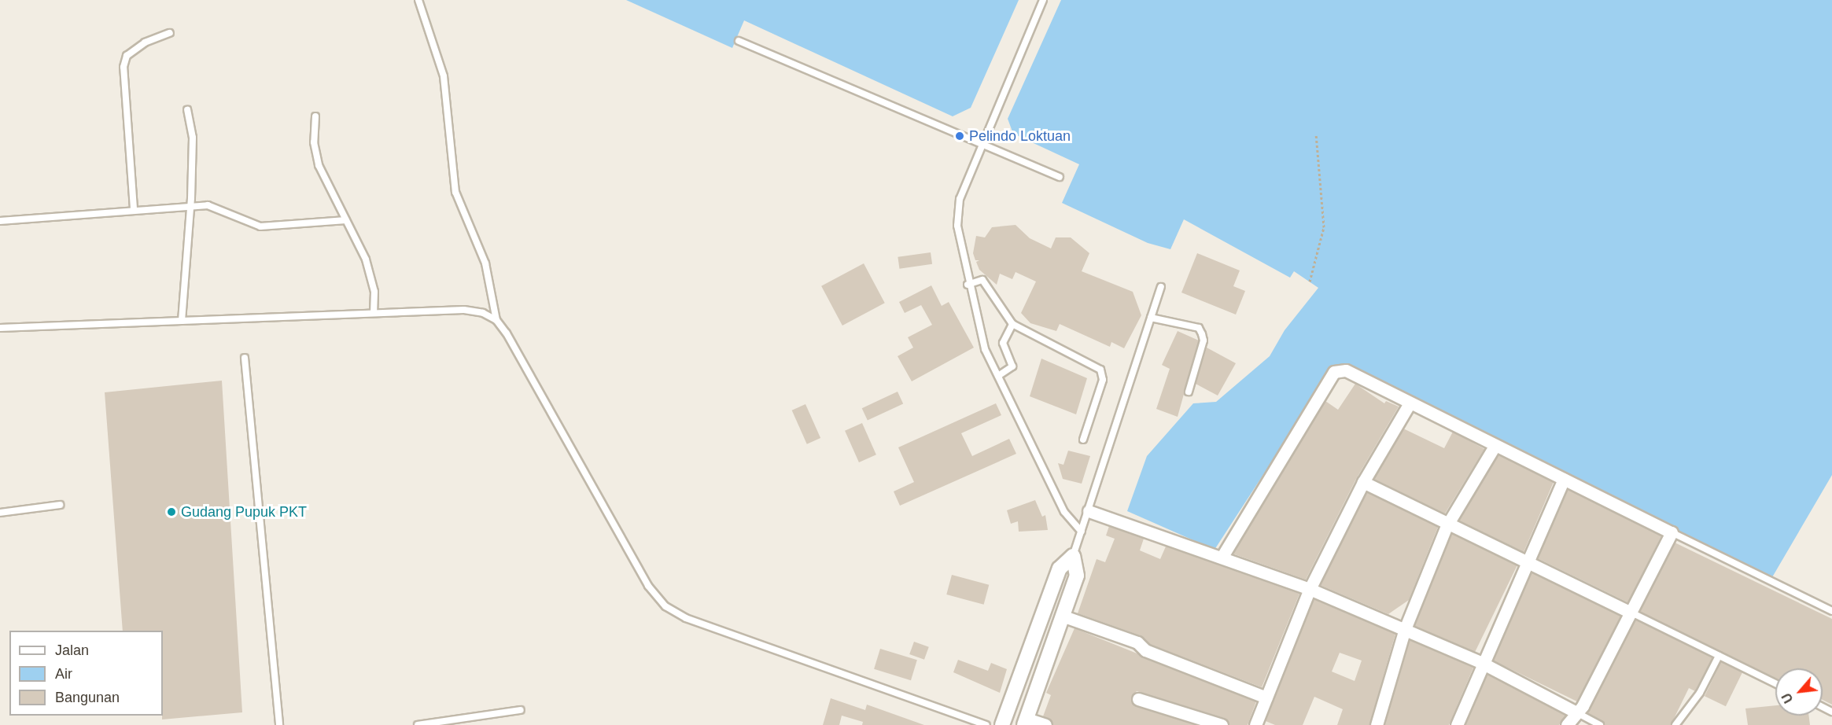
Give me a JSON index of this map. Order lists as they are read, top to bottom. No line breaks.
{"places":["Pelindo Loktuan","Gudang Pupuk PKT"],"legend":["Jalan","Air","Bangunan"],"north":"bottom left"}
